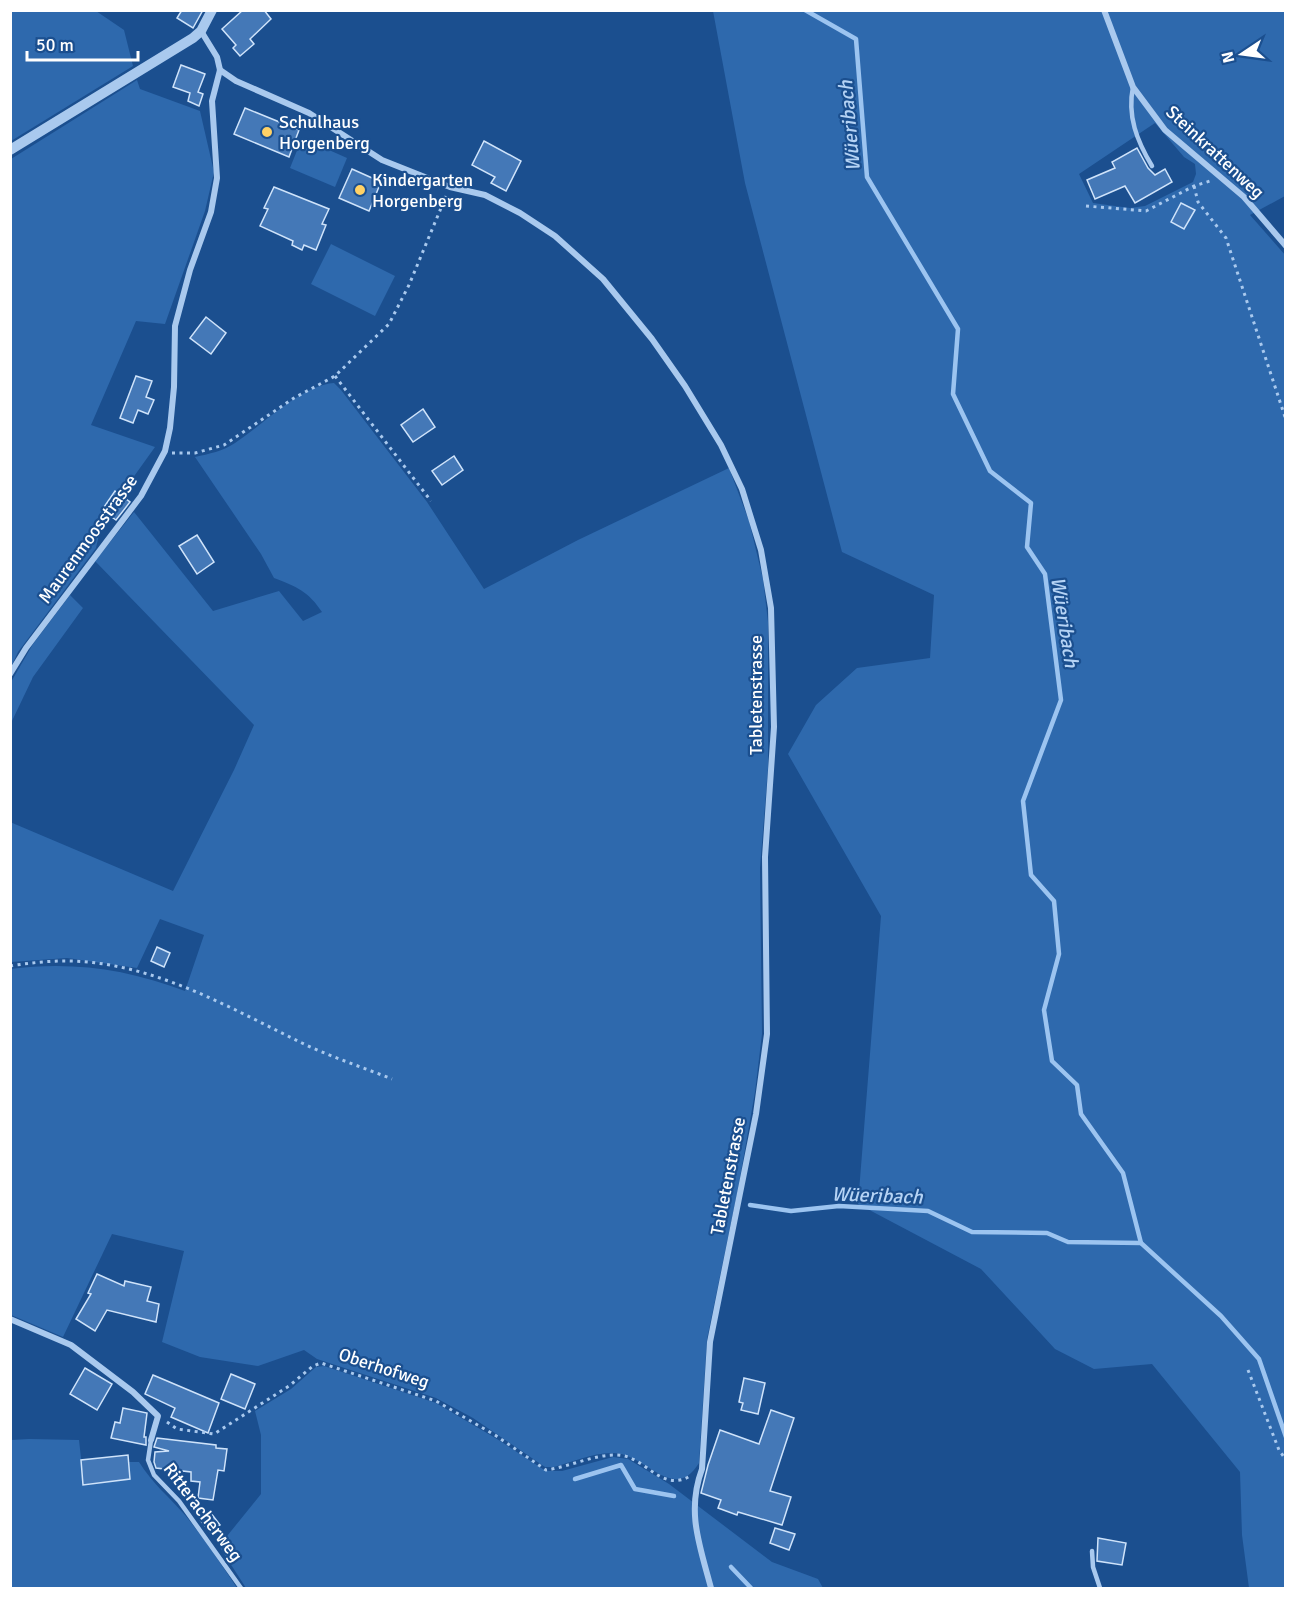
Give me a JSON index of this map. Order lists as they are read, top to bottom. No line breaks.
{"streets":{"street":["Steinkrattenweg","Maurenmoosstrasse","Tabletenstrasse","Ritteracherweg"],"path":["Oberhofweg"]},"crossings":[["Maurenmoosstrasse","Tabletenstrasse"],["Tabletenstrasse","Oberhofweg"],["Oberhofweg","Ritteracherweg"]],"water":["Wüeribach"],"places":["Schulhaus Horgenberg","Kindergarten Horgenberg"],"scale_bar":"50 m","north":"left"}
